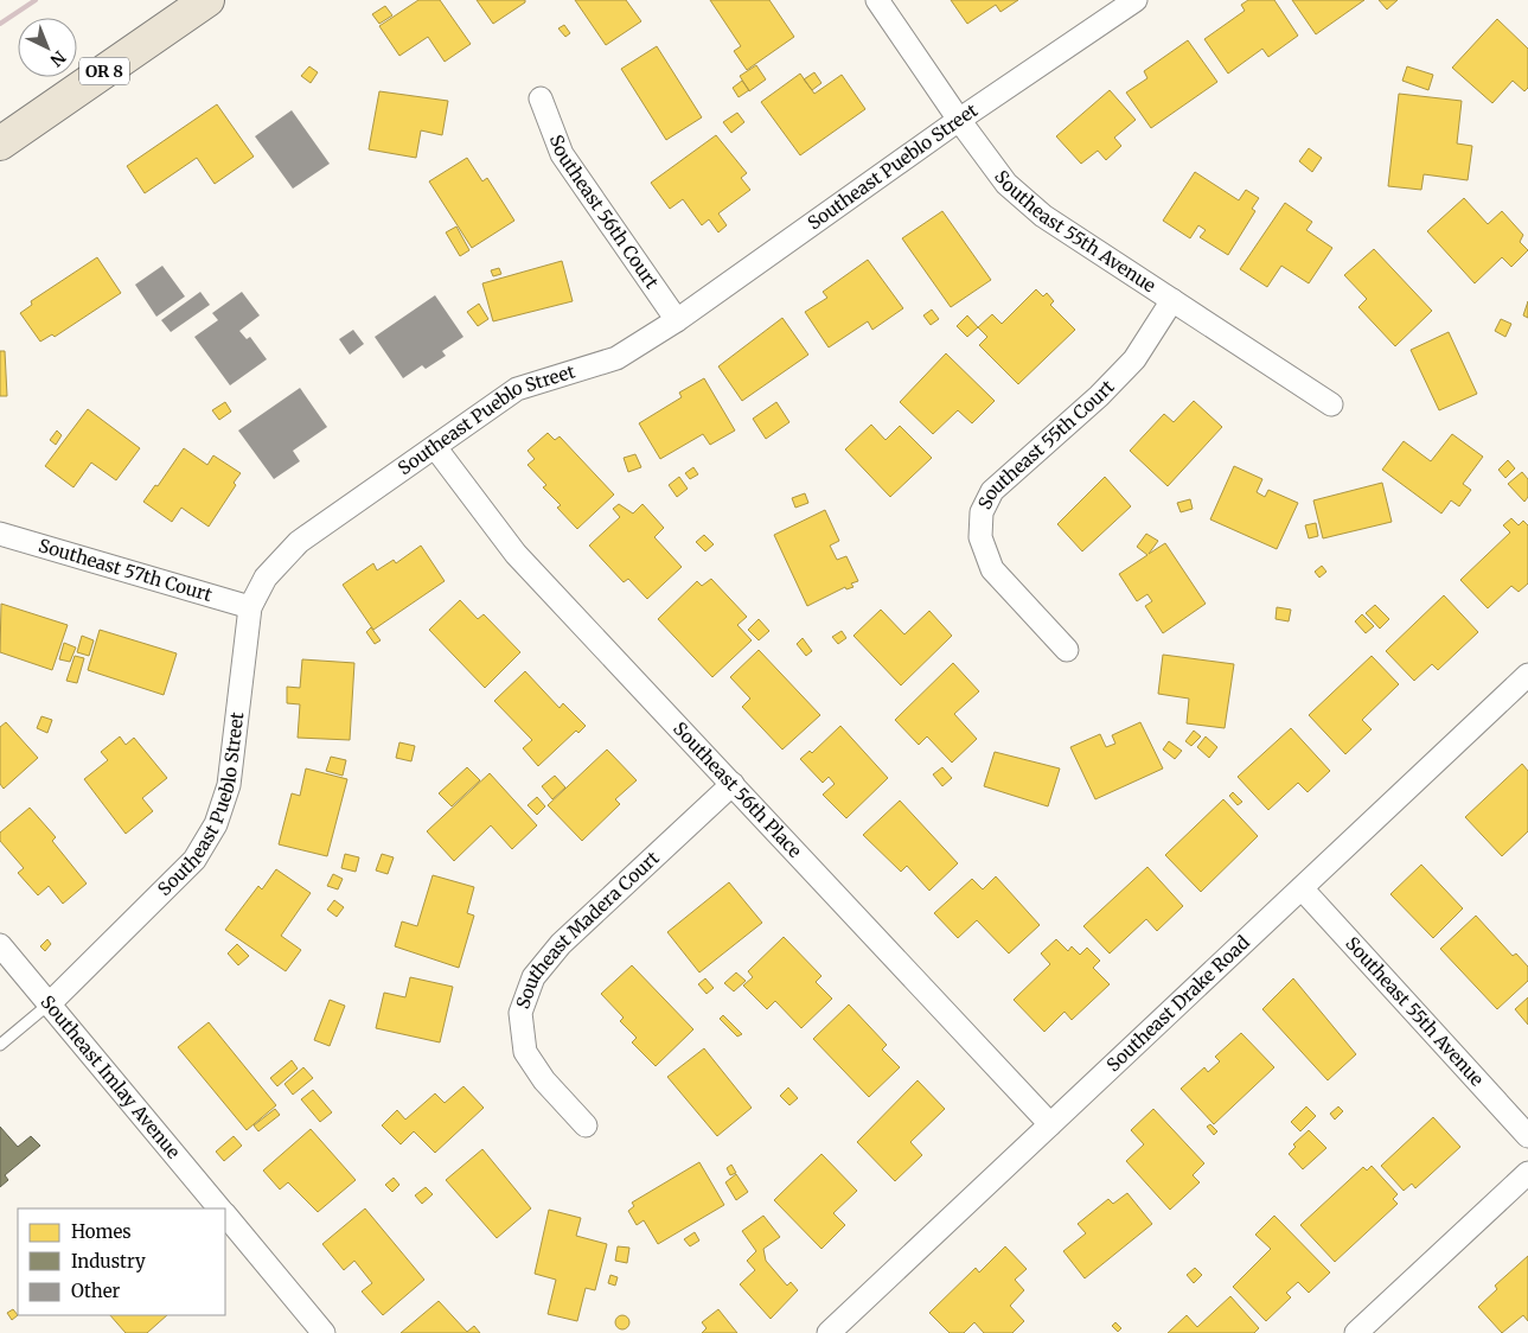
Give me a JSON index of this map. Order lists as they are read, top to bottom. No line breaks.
{"streets":{"main road":["OR 8"],"street":["Southeast Pueblo Street","Southeast 56th Court","Southeast 55th Avenue","Southeast 55th Court","Southeast 57th Court","Southeast 56th Place","Southeast Madera Court","Southeast Drake Road","Southeast Imlay Avenue"]},"crossings":[["Southeast Pueblo Street","Southeast 56th Court"],["Southeast Pueblo Street","Southeast 55th Avenue"],["Southeast Pueblo Street","Southeast 57th Court"],["Southeast Pueblo Street","Southeast 56th Place"],["Southeast Pueblo Street","Southeast Imlay Avenue"],["Southeast 55th Avenue","Southeast 55th Court"],["Southeast 55th Avenue","Southeast Drake Road"],["Southeast 56th Place","Southeast Madera Court"],["Southeast 56th Place","Southeast Drake Road"]],"legend":["Homes","Industry","Other"],"north":"bottom right"}
